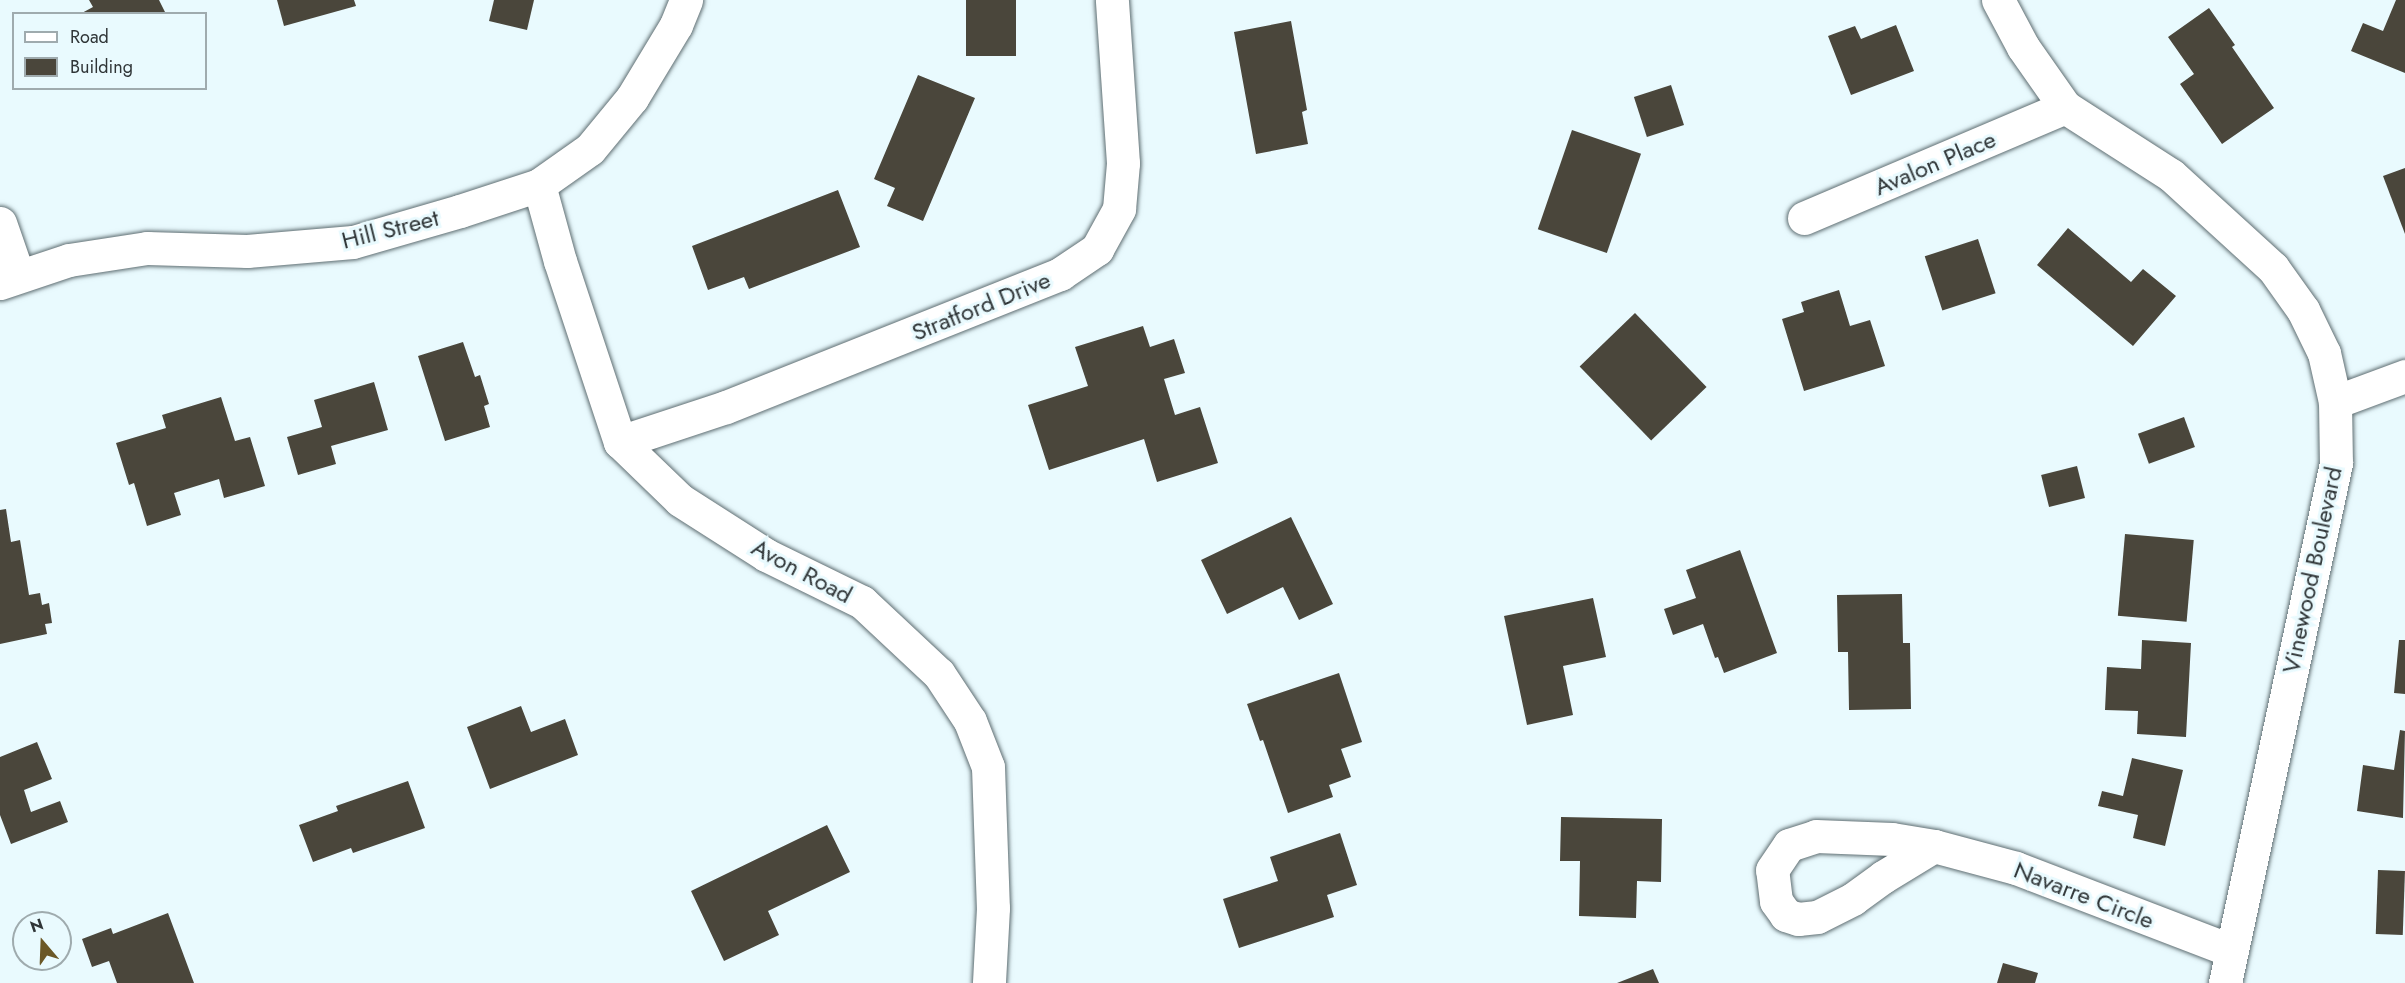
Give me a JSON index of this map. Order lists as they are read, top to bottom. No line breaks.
{"streets":{"street":["Avalon Place","Hill Street","Stratford Drive","Vinewood Boulevard","Avon Road","Navarre Circle"]},"crossings":[["Avalon Place","Vinewood Boulevard"],["Hill Street","Avon Road"],["Stratford Drive","Avon Road"],["Vinewood Boulevard","Navarre Circle"]],"legend":["Road","Building"],"north":"top"}
